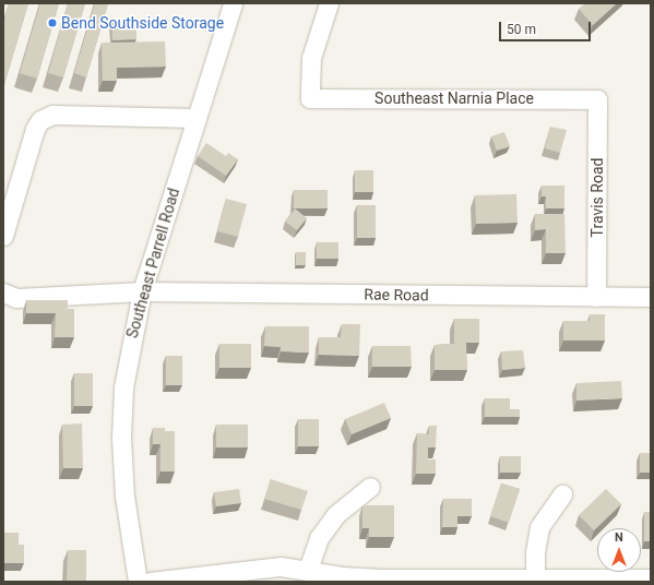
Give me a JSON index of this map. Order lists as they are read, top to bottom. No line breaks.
{"streets":{"street":["Southeast Narnia Place","Travis Road","Southeast Parrell Road","Rae Road"]},"crossings":[["Southeast Narnia Place","Travis Road"],["Travis Road","Rae Road"],["Southeast Parrell Road","Rae Road"]],"places":["Bend Southside Storage"],"scale_bar":"50 m","north":"top"}
